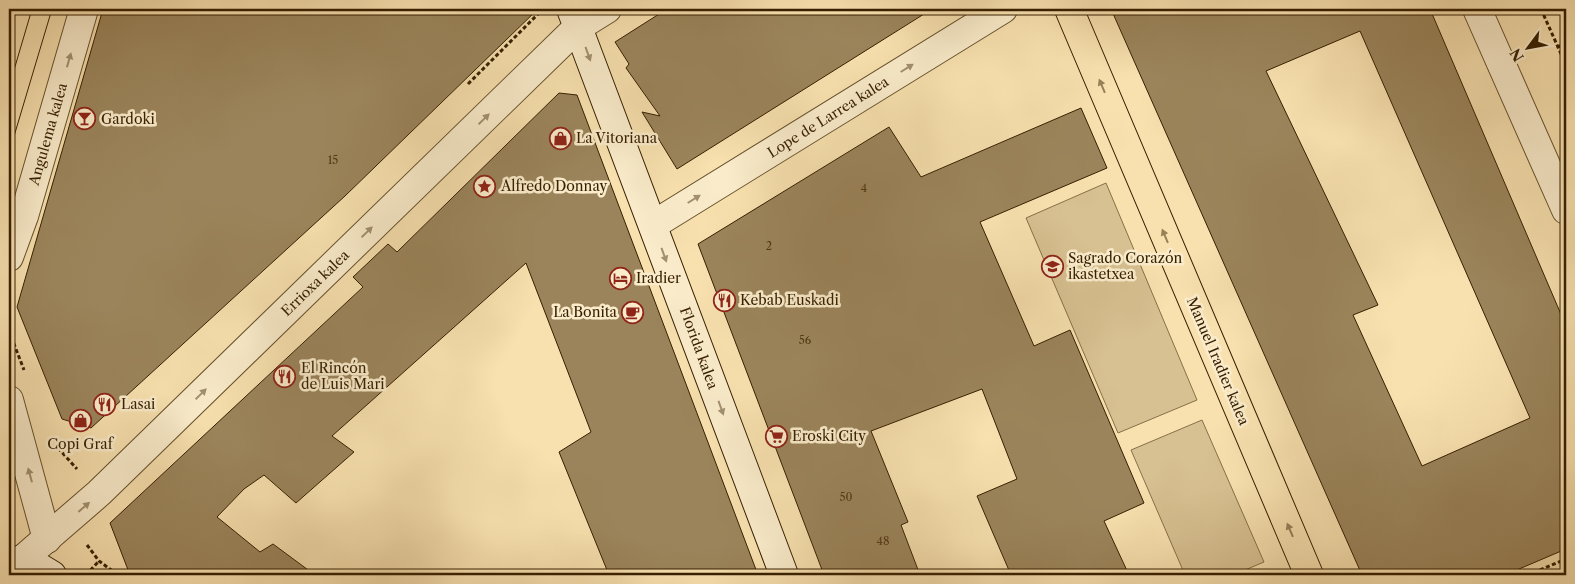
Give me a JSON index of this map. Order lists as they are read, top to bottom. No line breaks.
{"streets":{"main road":["Manuel Iradier kalea"],"street":["Lope de Larrea kalea","Angulema kalea","Errioxa kalea","Florida kalea"]},"crossings":[["Lope de Larrea kalea","Florida kalea"],["Errioxa kalea","Florida kalea"]],"one_way":["Lope de Larrea kalea","Angulema kalea","Errioxa kalea","Florida kalea","Manuel Iradier kalea"],"places":{"bar":["Gardoki"],"shop":["La Vitoriana","Copi Graf"],"place":["Alfredo Donnay"],"school or university":["Sagrado Corazón ikastetxea"],"hotel":["Iradier"],"restaurant":["Kebab Euskadi","El Rincón de Luis Mari","Lasai"],"cafe":["La Bonita"],"supermarket":["Eroski City"]},"house_numbers":["15","4","2","56","50","48"],"north":"bottom left"}
